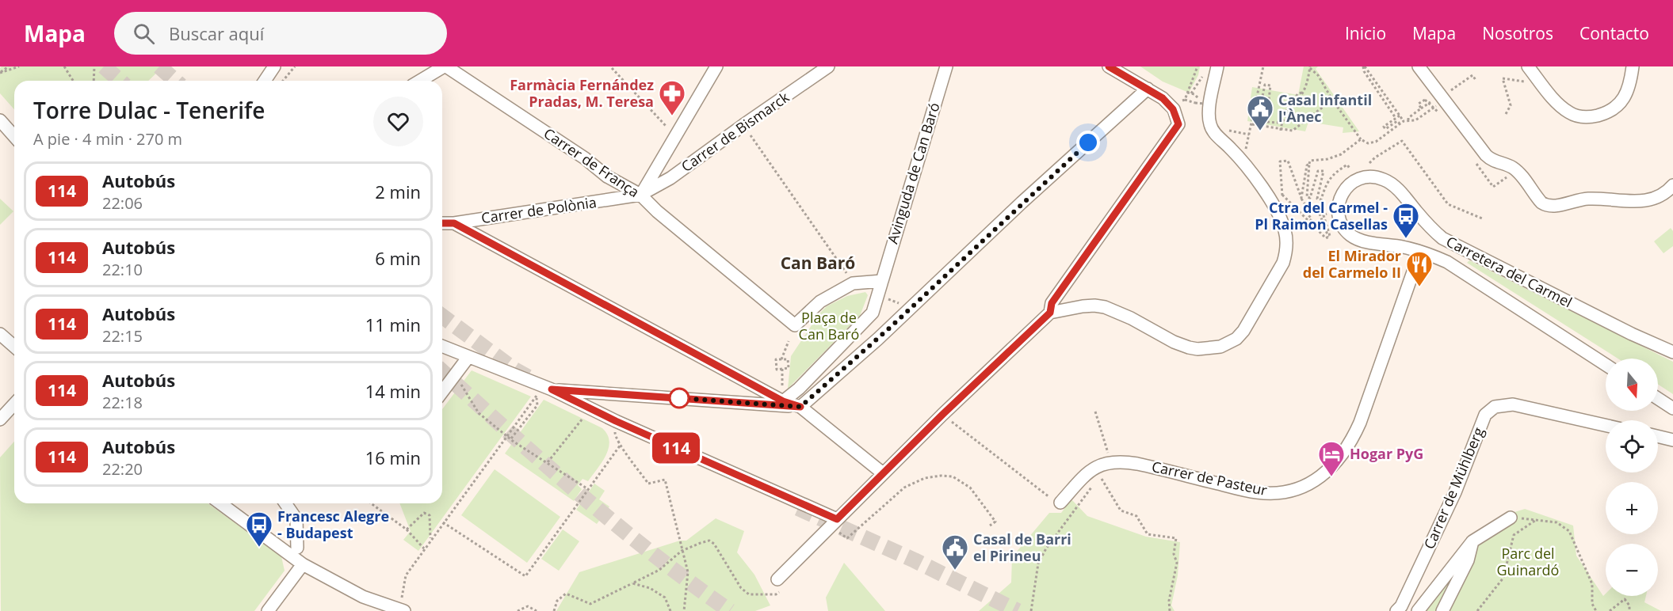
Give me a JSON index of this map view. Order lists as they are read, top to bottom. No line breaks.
{"streets":{"street":["Carrer de Bismarck","Carrer de França","Avinguda de Can Baró","Carrer de Polònia","Carretera del Carmel","Carrer de Pasteur","Carrer de Mühlberg"]},"crossings":[["Carrer de Bismarck","Carrer de França"],["Carrer de Bismarck","Carrer de Polònia"],["Carrer de França","Avinguda de Can Baró"],["Carrer de França","Carrer de Polònia"],["Carretera del Carmel","Carrer de Pasteur"]],"districts":["Can Baró"],"parks":["Plaça de Can Baró","Parc del Guinardó"],"places":{"pharmacy":["Farmàcia Fernández Pradas, M. Teresa"],"public building":["Casal infantil l'Ànec","Casal de Barri el Pirineu"],"bus stop":["Ctra del Carmel - Pl Raimon Casellas","Francesc Alegre - Budapest"],"restaurant":["El Mirador del Carmelo II"],"hotel":["Hogar PyG"]},"lines":["bus line 114"],"north":"bottom","page":{"header":"Mapa","search":"Buscar aquí","nav":["Inicio","Mapa","Nosotros","Contacto"],"on_map":"114","heading":["Torre Dulac - Tenerife","A pie · 4 min · 270 m"],"list":[{"mark":"114","name":"Autobús","note":"22:06","value":"2 min"},{"mark":"114","name":"Autobús","note":"22:10","value":"6 min"},{"mark":"114","name":"Autobús","note":"22:15","value":"11 min"},{"mark":"114","name":"Autobús","note":"22:18","value":"14 min"},{"mark":"114","name":"Autobús","note":"22:20","value":"16 min"}],"map_buttons":["+","−"]}}
